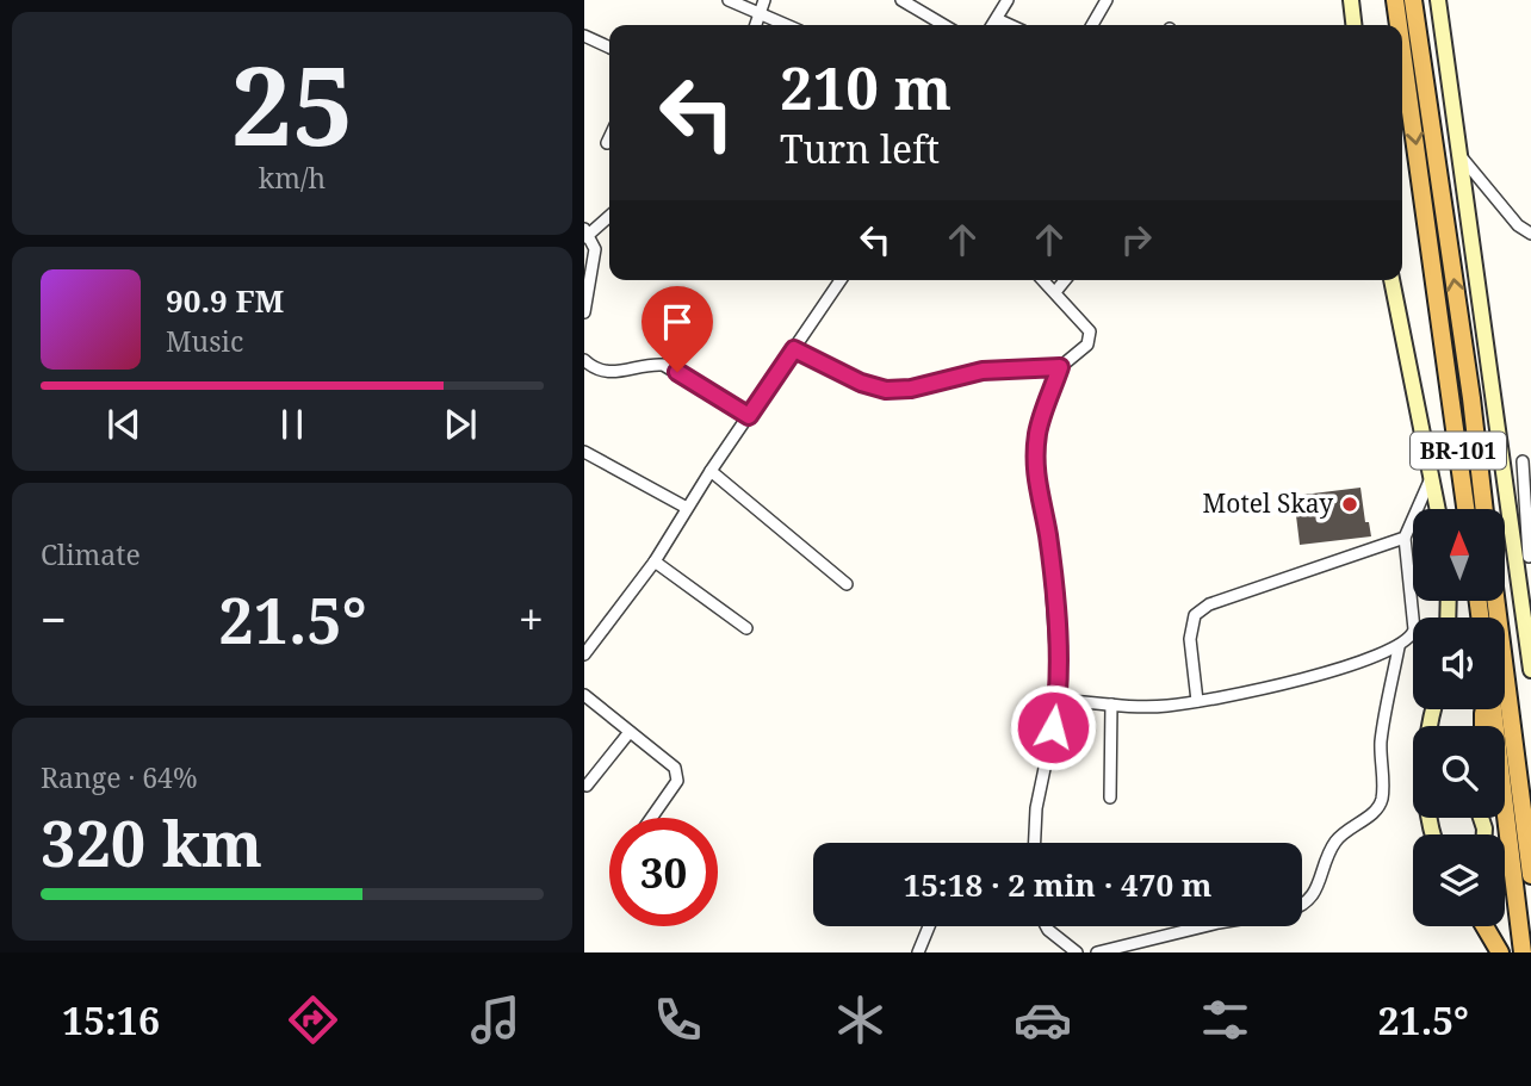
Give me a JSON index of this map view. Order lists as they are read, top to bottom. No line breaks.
{"streets":{"highway":["BR-101"]},"places":["Motel Skay"],"north":"top","page":{"tile":[["25","km/h"],"Climate",["Range · 64%","320 km"]],"turn":["210 m","Turn left"],"song":["90.9 FM","Music"],"heat":["−","21.5°","+"],"limit":"30","trip":"15:18 · 2 min · 470 m","tabs":["15:16","21.5°"]}}
